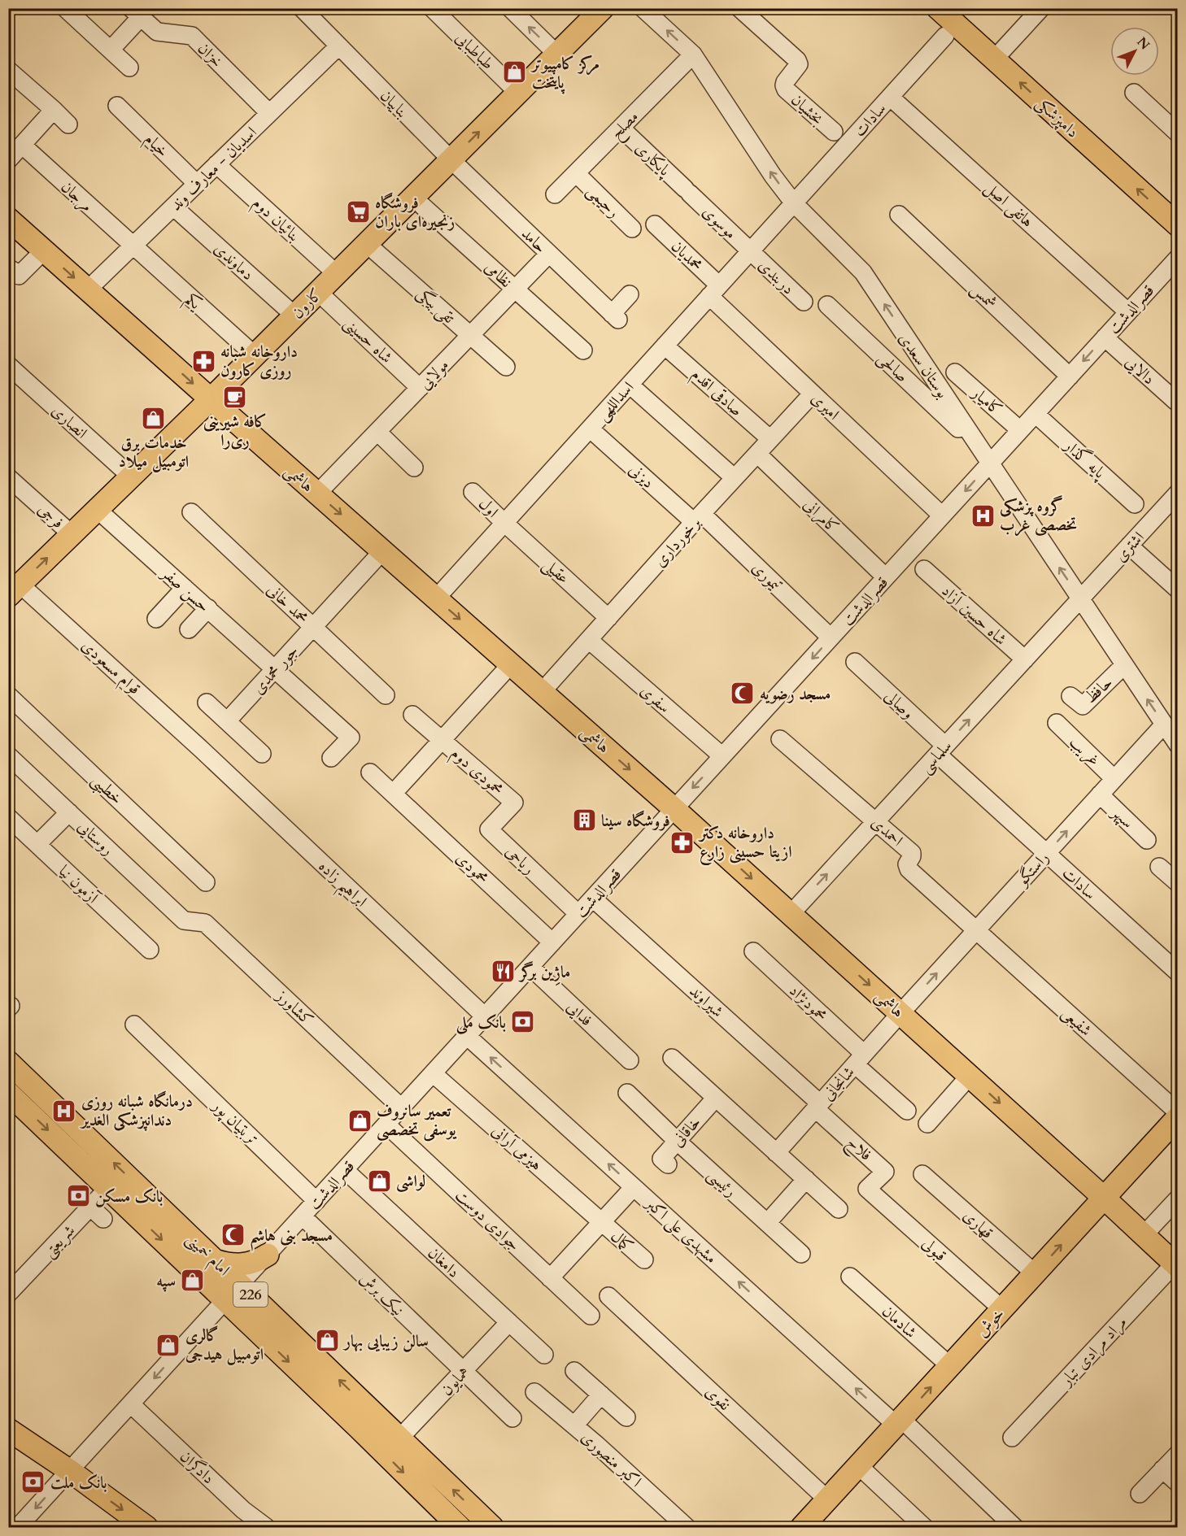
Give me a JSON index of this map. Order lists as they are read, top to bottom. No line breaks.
{"streets":{"main road":["دامپزشکی","کارون","هاشمی","امام خمینی","226","خوش"],"street":["طباطبایی","خزان","بناییان","بخشیان","سادات","مصلح","خیام","پایکاری","اسدیان - معارف وند","مرجان","رحیمی","هاتفی اصل","بنائیان دوم","موسوی","حامد","محمدیان","دماوندی","نظامی","دربندی","شمس","یکم","تقی بیگی","قصرالدشت","شاه حسینی","بوستان سعدی","صالحی","دالایی","مولایی","صادقی اقدم","اسداللهی","کامیار","امیری","انصاری","پایه گذار","دیزنی","اول","فرجی","کامرانی","برخورداری","اشتری","عقیلی","تیموری","حسن صفر","محمد خانی","شاه حسین آزاد","قوام مسعودی","جور محمدی","حافظ","سفری","وصالی","غریب","سلماسی","محمودی دوم","خطیبی","سپهر","احمدی","روستایی","ریاحی","محمودی","راستگو","ابراهیم زاده","آزمون نیا","شیراوند","محمودنژاد","کشاورز","فدایی","شفیعی","شانجانی","تربتیان پور","خاقانی","هیزمی آرانی","فلاح","رئیسی","جوادی دوست","قهاری","مشهدی علی اکبر","شریعتی","کمال","قبولی","دامغان","نیک برش","شادمان","مراد مرادی تبار","همایون","نقوی","اکبر منصوری","دادگران"]},"crossings":[["طباطبایی","کارون"],["خزان","اسدیان - معارف وند"],["بناییان","اسدیان - معارف وند"],["بناییان","حامد"],["بناییان","کارون"],["دامپزشکی","سادات"],["سادات","هاتفی اصل"],["سادات","بوستان سعدی"],["سادات","اسداللهی"],["سادات","وصالی"],["سادات","سلماسی"],["سادات","راستگو"],["مصلح","پایکاری"],["مصلح","رحیمی"],["مصلح","بوستان سعدی"],["خیام","اسدیان - معارف وند"],["پایکاری","موسوی"],["اسدیان - معارف وند","مرجان"],["اسدیان - معارف وند","بنائیان دوم"],["اسدیان - معارف وند","دماوندی"],["اسدیان - معارف وند","یکم"],["اسدیان - معارف وند","هاشمی"],["مرجان","یکم"],["هاتفی اصل","قصرالدشت"],["بنائیان دوم","کارون"],["موسوی","دربندی"],["موسوی","اسداللهی"],["حامد","کارون"],["حامد","مولایی"],["محمدیان","اسداللهی"],["محمدیان","امیری"],["دماوندی","کارون"],["نظامی","کارون"],["نظامی","مولایی"],["دربندی","اسداللهی"],["شمس","قصرالدشت"],["یکم","کارون"],["کارون","تقی بیگی"],["کارون","شاه حسینی"],["کارون","انصاری"],["کارون","هاشمی"],["کارون","فرجی"],["کارون","حسن صفر"],["کارون","قوام مسعودی"],["تقی بیگی","مولایی"],["قصرالدشت","بوستان سعدی"],["قصرالدشت","دالایی"],["قصرالدشت","کامیار"],["قصرالدشت","امیری"],["قصرالدشت","پایه گذار"],["قصرالدشت","هاشمی"],["قصرالدشت","کامرانی"],["قصرالدشت","تیموری"],["قصرالدشت","سفری"],["قصرالدشت","ریاحی"],["قصرالدشت","محمودی"],["قصرالدشت","ابراهیم زاده"],["قصرالدشت","شیراوند"],["قصرالدشت","کشاورز"],["قصرالدشت","فدایی"],["قصرالدشت","تربتیان پور"],["قصرالدشت","هیزمی آرانی"],["قصرالدشت","جوادی دوست"],["قصرالدشت","مشهدی علی اکبر"],["قصرالدشت","امام خمینی"],["قصرالدشت","دامغان"],["قصرالدشت","نیک برش"],["قصرالدشت","دادگران"],["شاه حسینی","مولایی"],["بوستان سعدی","صالحی"],["بوستان سعدی","اسداللهی"],["بوستان سعدی","اشتری"],["بوستان سعدی","حافظ"],["بوستان سعدی","سلماسی"],["بوستان سعدی","راستگو"],["مولایی","هاشمی"],["صادقی اقدم","اسداللهی"],["صادقی اقدم","برخورداری"],["اسداللهی","امیری"],["اسداللهی","دیزنی"],["اسداللهی","هاشمی"],["اسداللهی","اول"],["اسداللهی","عقیلی"],["امیری","برخورداری"],["دیزنی","برخورداری"],["دیزنی","تیموری"],["هاشمی","برخورداری"],["هاشمی","جور محمدی"],["هاشمی","سلماسی"],["هاشمی","راستگو"],["هاشمی","شانجانی"],["هاشمی","خوش"],["هاشمی","مراد مرادی تبار"],["اول","عقیلی"],["کامرانی","برخورداری"],["برخورداری","عقیلی"],["برخورداری","تیموری"],["برخورداری","سفری"],["اشتری","سلماسی"],["حسن صفر","جور محمدی"],["محمد خانی","جور محمدی"],["شاه حسین آزاد","سلماسی"],["قوام مسعودی","ابراهیم زاده"],["وصالی","سلماسی"],["غریب","راستگو"],["سلماسی","احمدی"],["محمودی دوم","ریاحی"],["سپهر","راستگو"],["احمدی","راستگو"],["احمدی","شفیعی"],["روستایی","کشاورز"],["راستگو","شفیعی"],["راستگو","شانجانی"],["شیراوند","شانجانی"],["شیراوند","فلاح"],["محمودنژاد","شانجانی"],["شانجانی","فلاح"],["خاقانی","رئیسی"],["هیزمی آرانی","کمال"],["فلاح","قبولی"],["قهاری","خوش"],["مشهدی علی اکبر","خوش"],["شریعتی","امام خمینی"],["قبولی","خوش"],["امام خمینی","همایون"],["دامغان","همایون"],["نیک برش","همایون"],["شادمان","خوش"],["خوش","نقوی"]],"one_way":["دامپزشکی","بوستان سعدی","هاشمی","سلماسی","راستگو"],"places":{"shop":["مرکز کامپیوتر پایتخت","خدمات برق اتومبیل میلاد","تعمیر سانروف یوسفی تخصصی","لواشی","سپه","سالن زیبایی بهار","گالرى اتومبیل هیدجى"],"supermarket":["فروشگاه زنجیره‌ای باران"],"pharmacy":["داروخانه شبانه روزی کارون","داروخانه دکتر ازیتا حسینی زارع"],"cafe":["کافه شیرینی ری‌را"],"hospital":["گروه پزشکی تخصصی غرب","درمانگاه شبانه روزی دندانپزشکی الغدیر"],"mosque":["مسجد رضویه","مسجد بنی هاشم"],"building":["فروشگاه سینا"],"restaurant":["ماژِین برگر"],"bank":["بانک ملی","بانک مسکن","بانک ملت"]},"north":"top right"}
